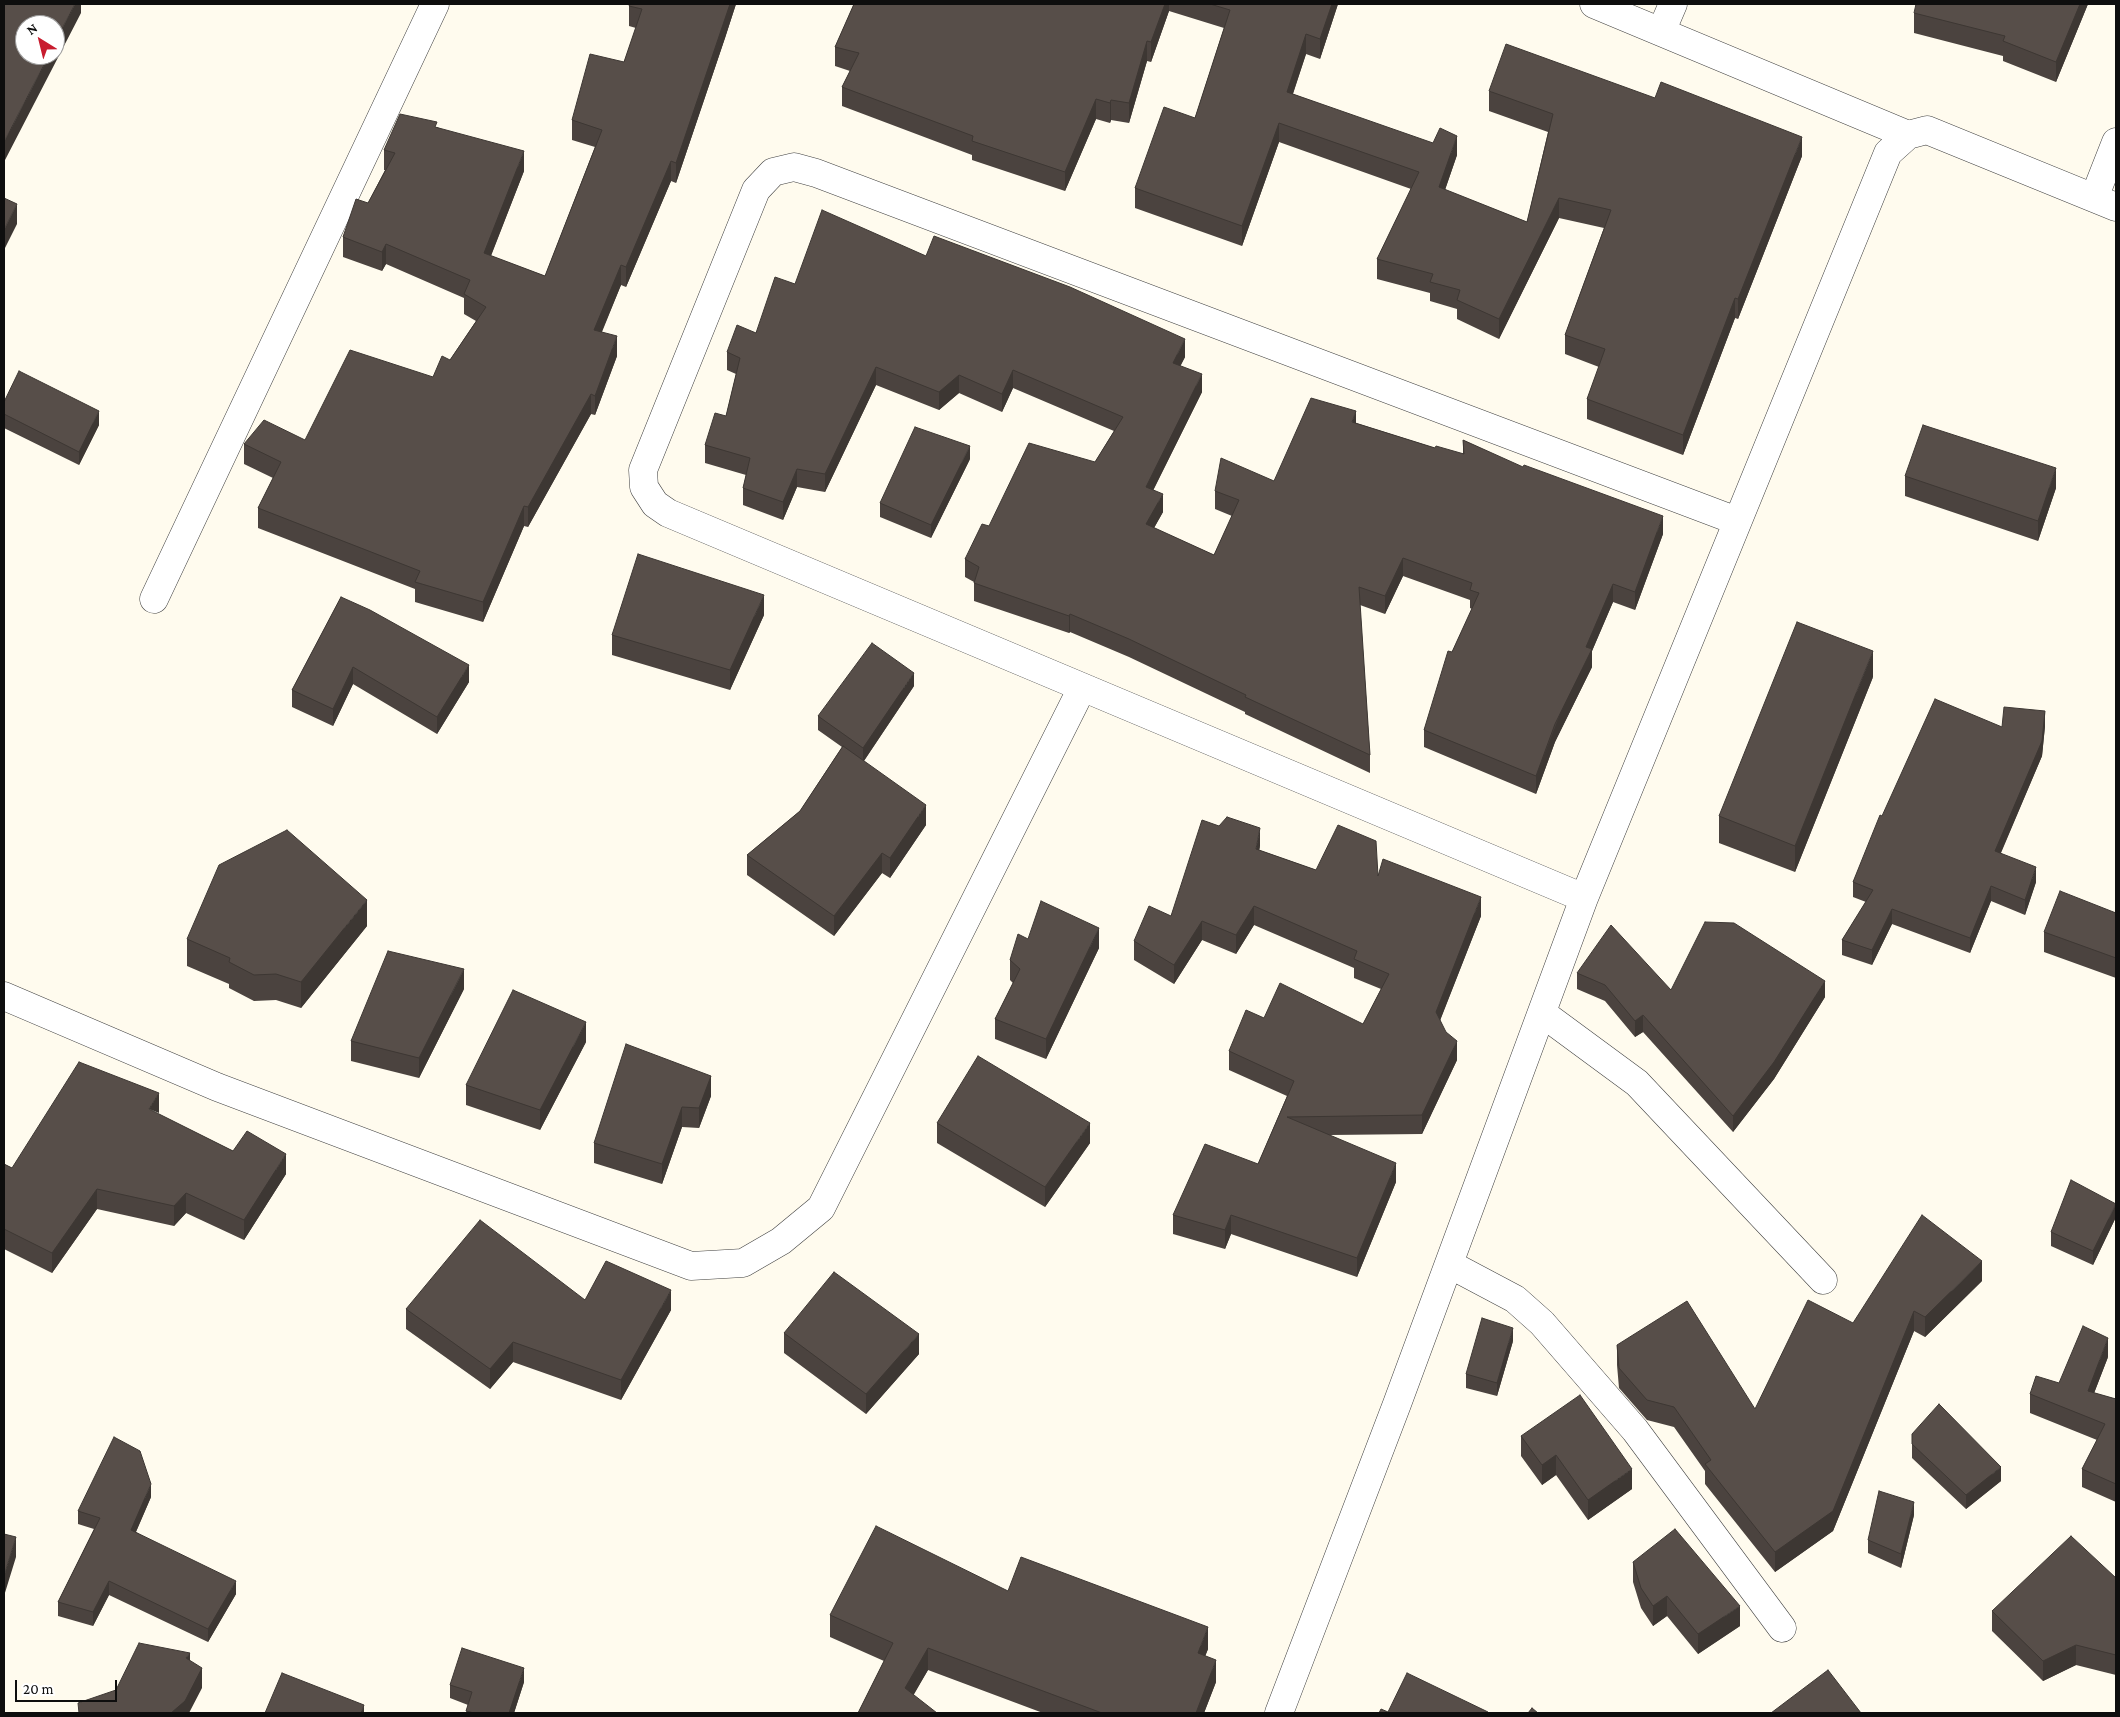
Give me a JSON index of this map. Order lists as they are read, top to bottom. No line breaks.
{"scale_bar":"20 m","north":"top left"}
